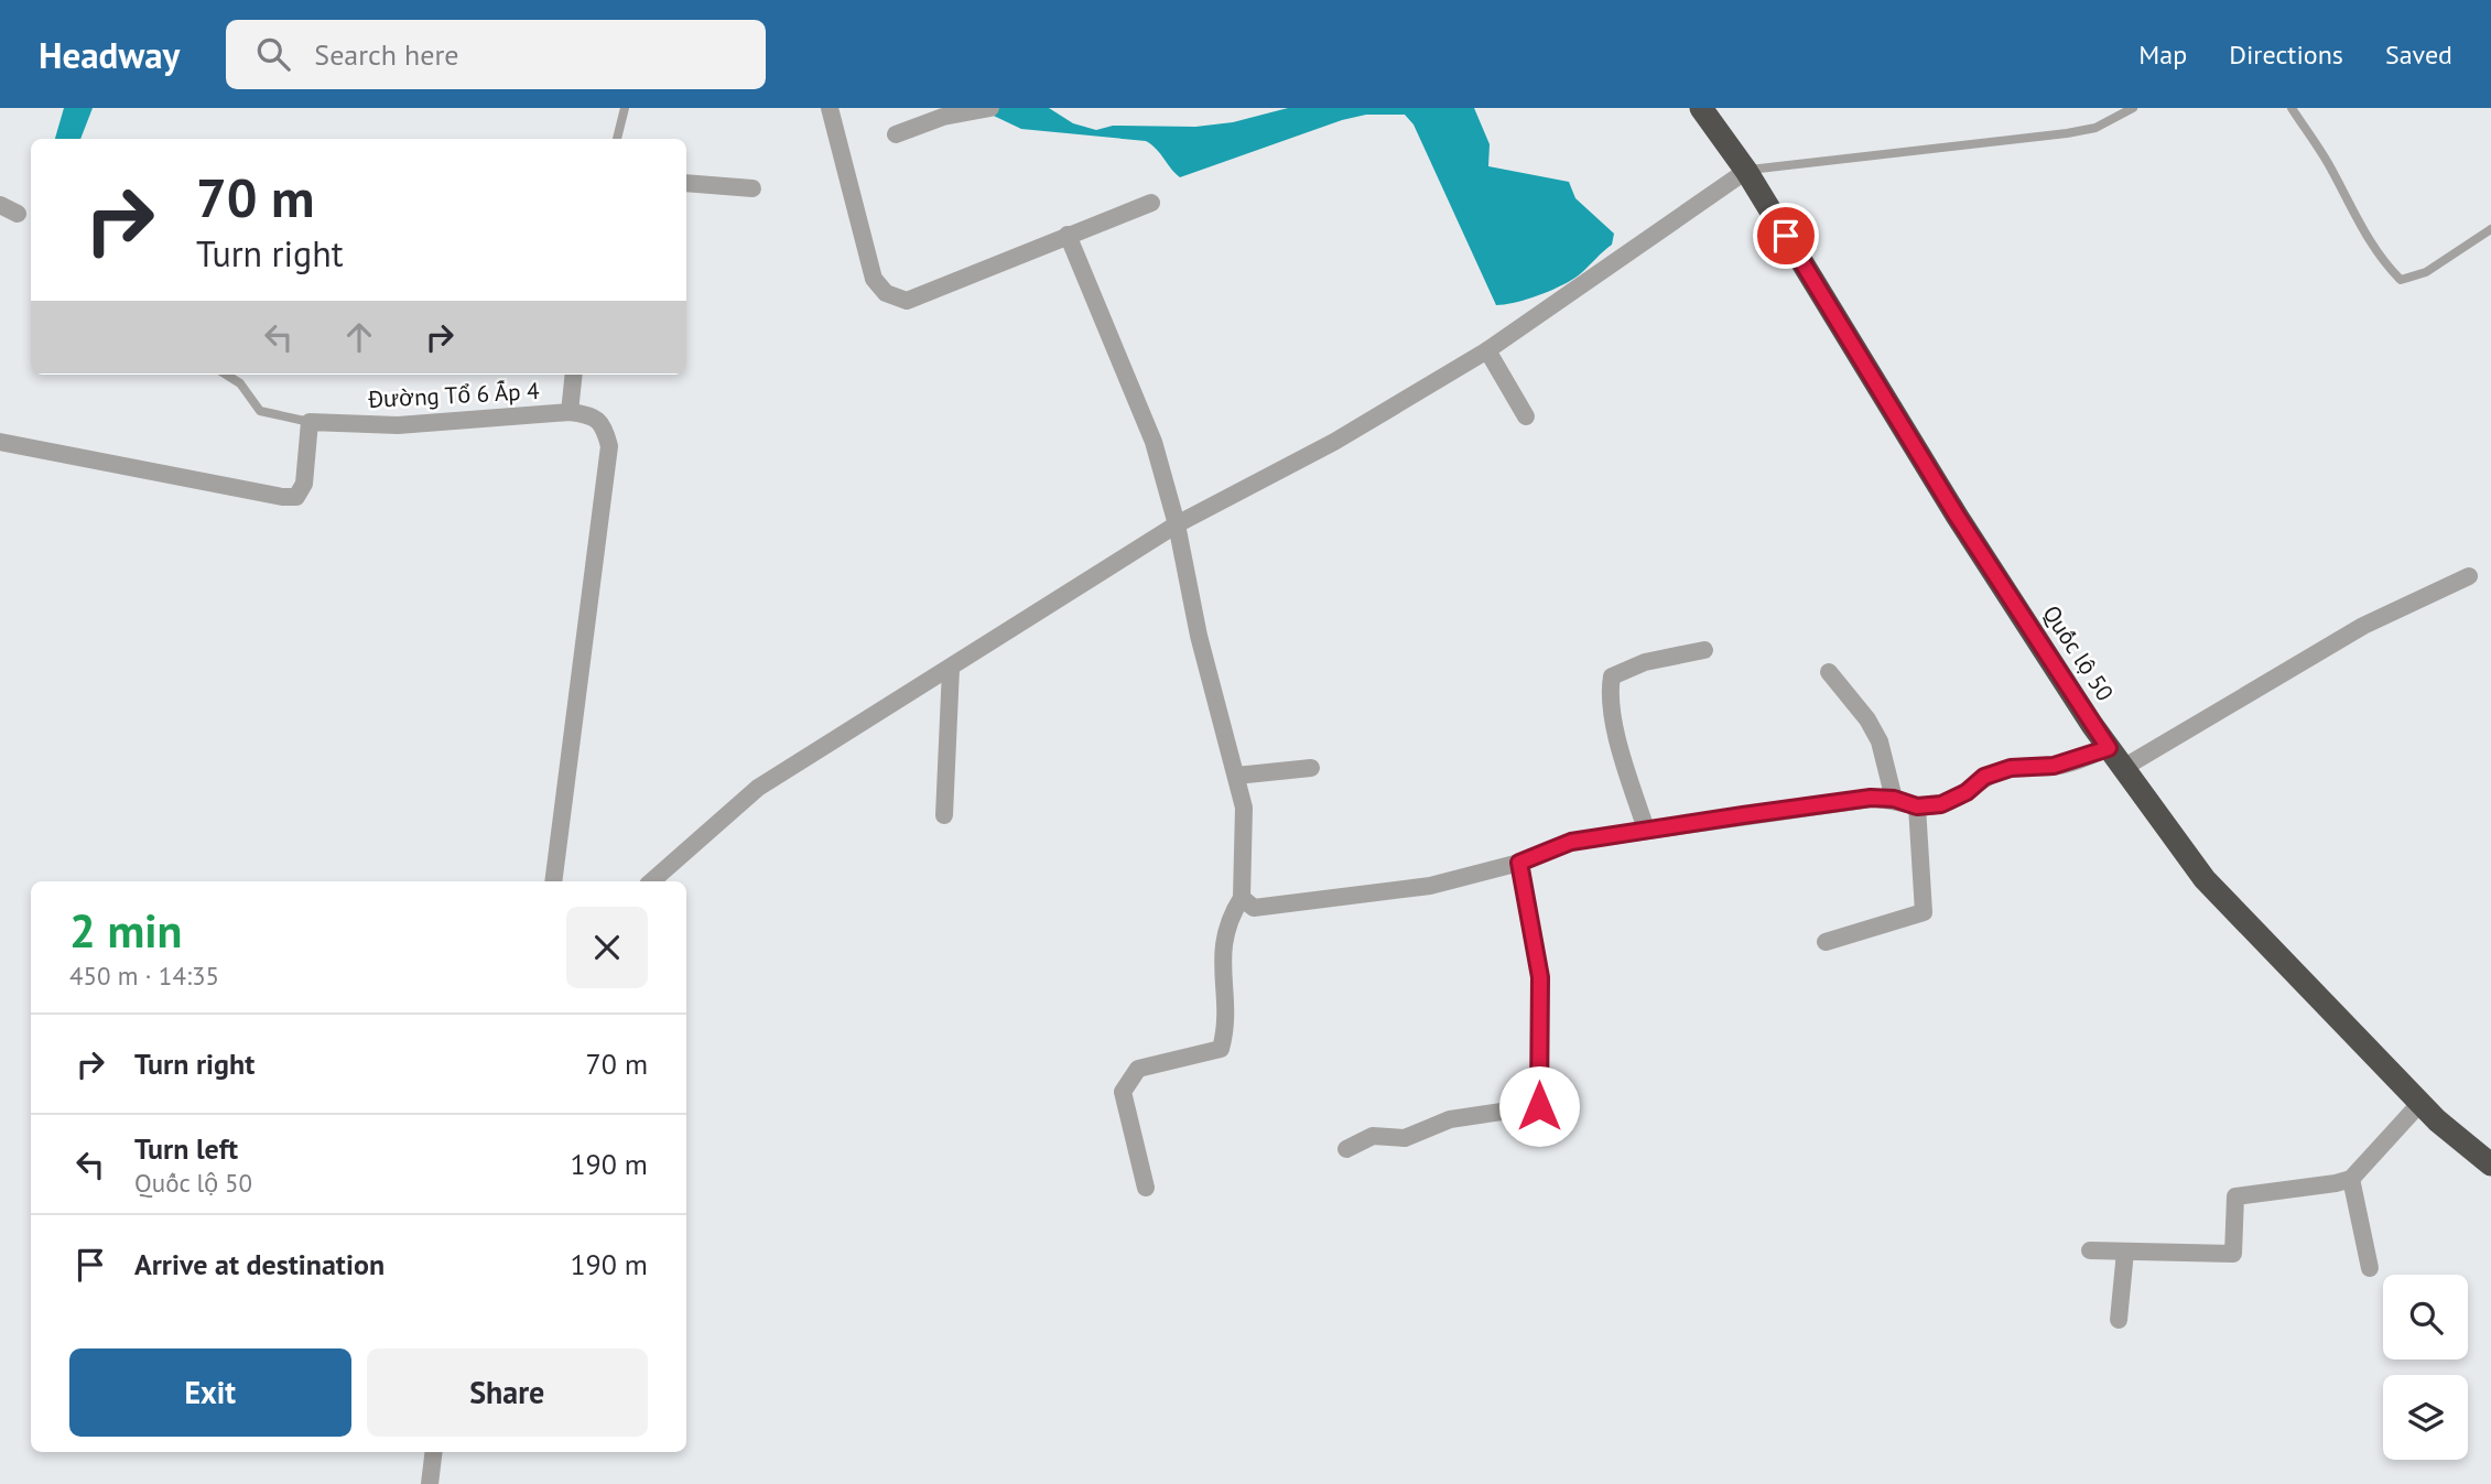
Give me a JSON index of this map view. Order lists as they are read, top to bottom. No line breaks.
{"streets":{"highway":["Quốc lộ 50"],"street":["Đường Tổ 6 Ấp 4"]},"page":{"header":"Headway","search":"Search here","nav":["Map","Directions","Saved"],"turn":["70 m","Turn right"],"heading":["2 min","450 m · 14:35"],"list":[{"name":"Turn right","value":"70 m"},{"name":"Turn left","note":"Quốc lộ 50","value":"190 m"},{"name":"Arrive at destination","value":"190 m"}],"buttons":["Exit","Share"]}}
